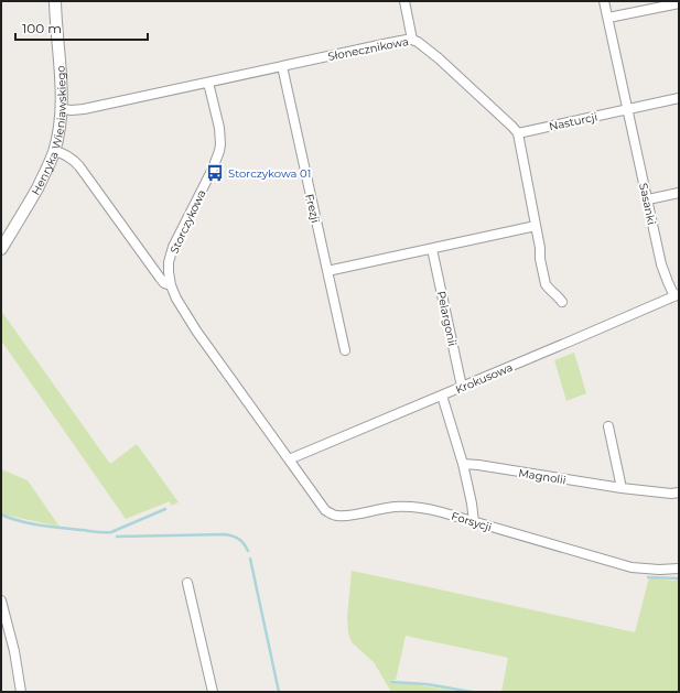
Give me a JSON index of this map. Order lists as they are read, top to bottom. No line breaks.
{"streets":{"street":["Słonecznikowa","Nasturcji","Henryka Wieniawskiego","Sasanki","Frezji","Storczykowa","Pelargonii","Krokusowa","Magnolii","Forsycji"]},"crossings":[["Słonecznikowa","Nasturcji"],["Słonecznikowa","Henryka Wieniawskiego"],["Słonecznikowa","Frezji"],["Słonecznikowa","Storczykowa"],["Nasturcji","Sasanki"],["Henryka Wieniawskiego","Storczykowa"],["Sasanki","Krokusowa"],["Storczykowa","Krokusowa"],["Storczykowa","Forsycji"],["Pelargonii","Krokusowa"],["Krokusowa","Forsycji"]],"places":{"bus stop":["Storczykowa 01"]},"scale_bar":"100 m"}
